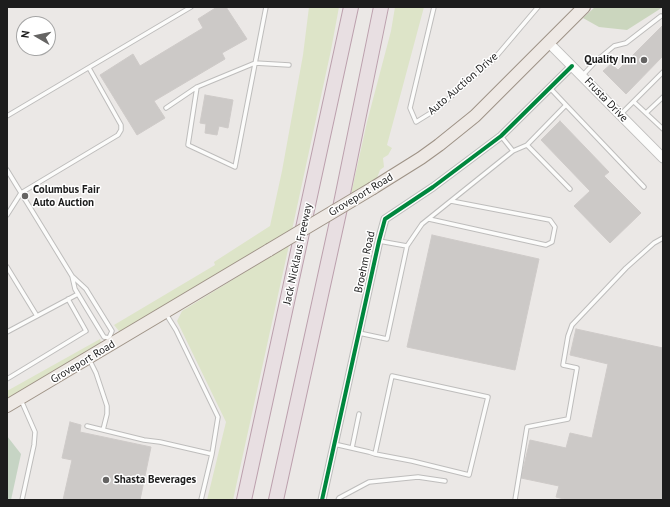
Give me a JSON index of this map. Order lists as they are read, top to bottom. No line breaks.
{"streets":{"highway":["Jack Nicklaus Freeway"],"main road":["Groveport Road"],"street":["Frusta Drive","Broehm Road"],"lane":["Auto Auction Drive"]},"crossings":[["Frusta Drive","Groveport Road"],["Frusta Drive","Broehm Road"]],"places":["Quality Inn","Columbus Fair Auto Auction","Shasta Beverages"],"north":"left"}
